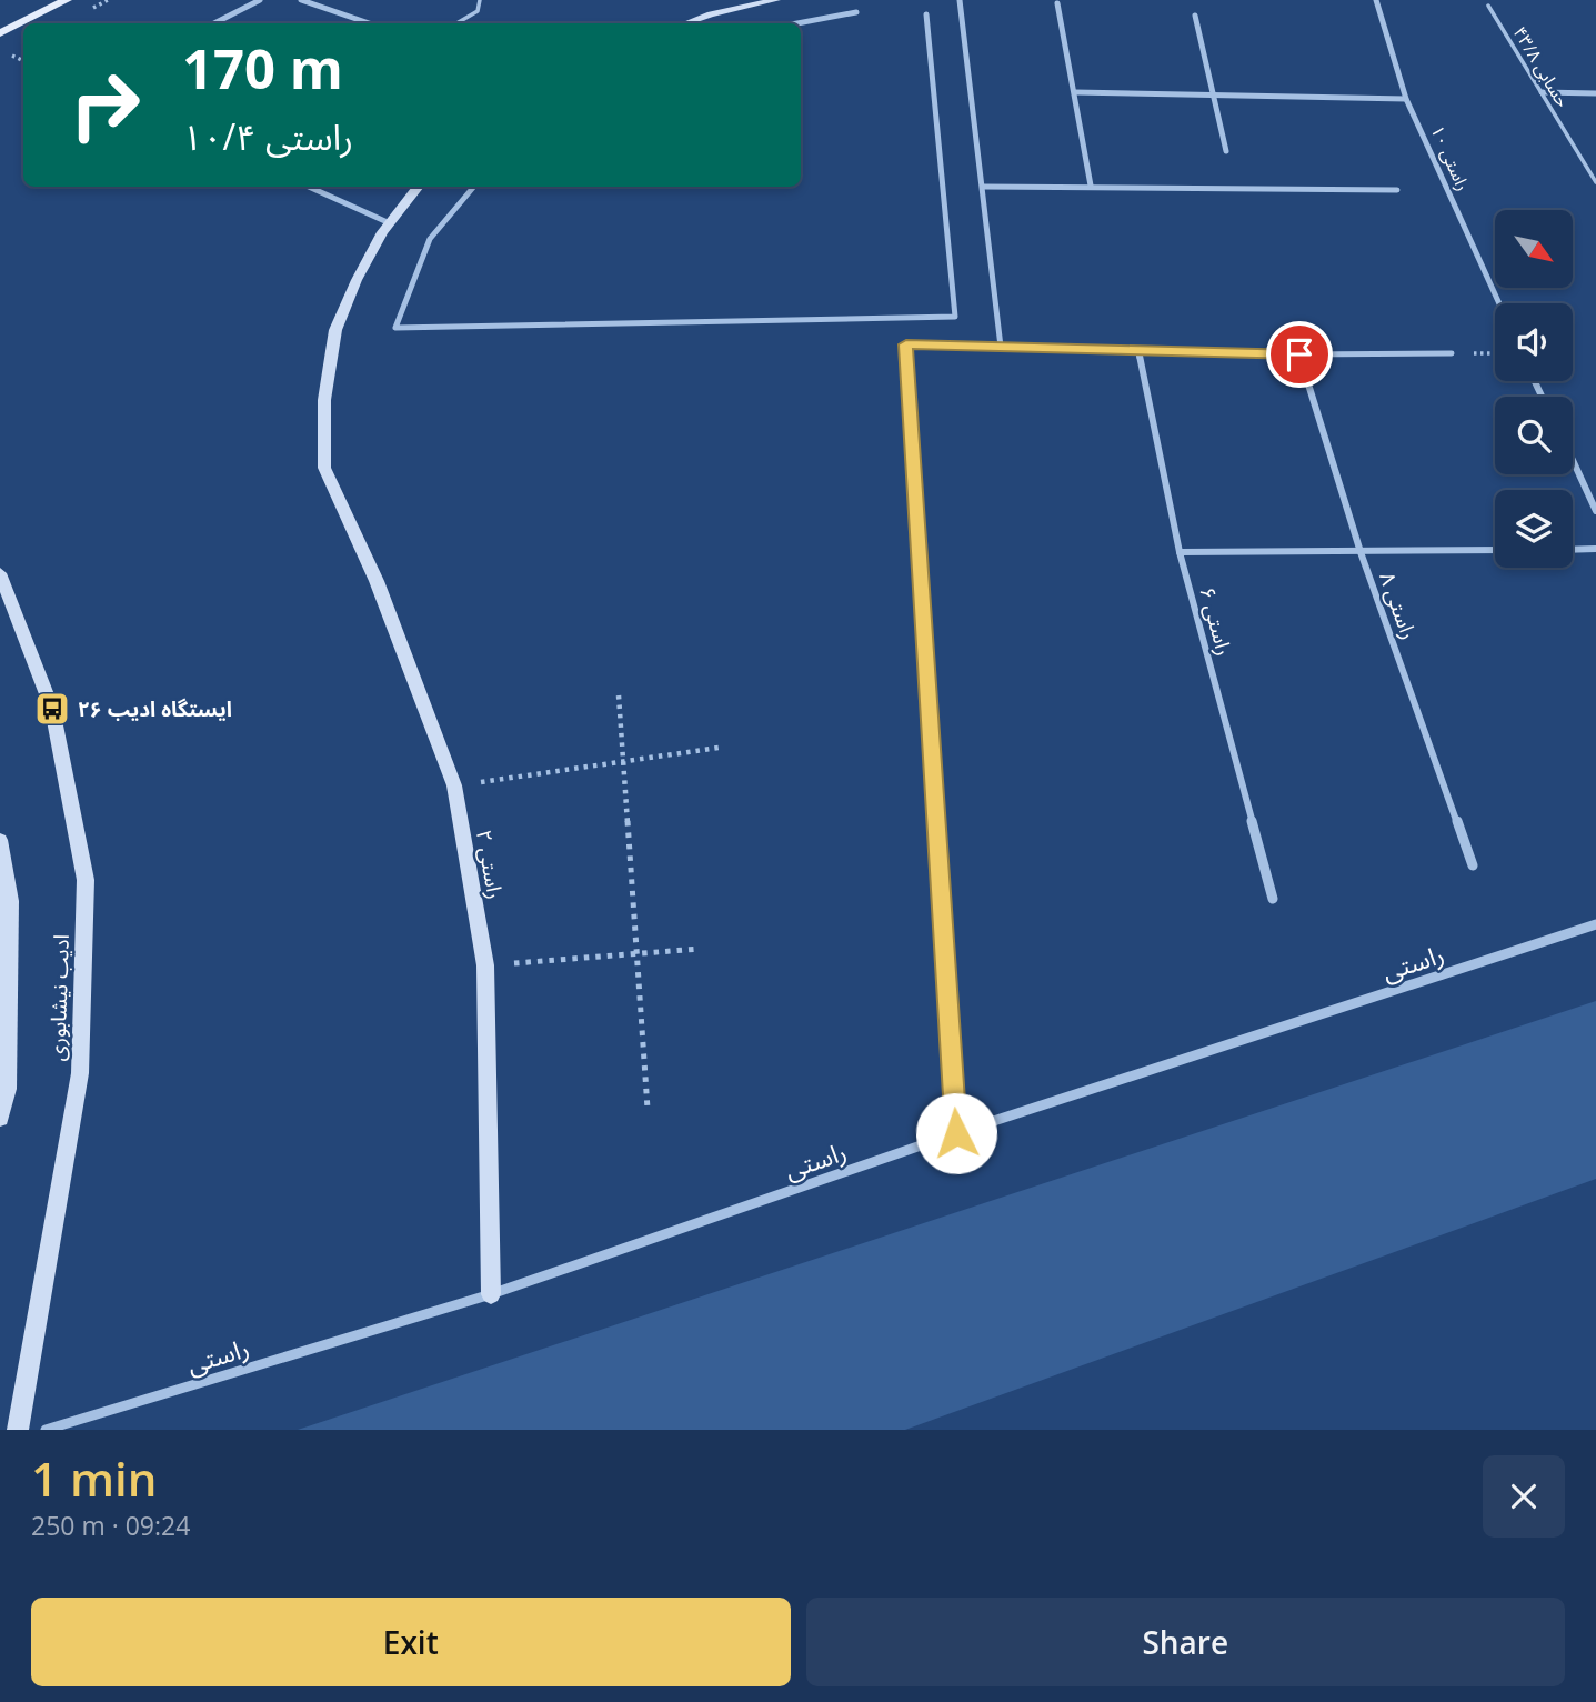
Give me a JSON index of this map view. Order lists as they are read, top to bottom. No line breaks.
{"streets":{"street":["راستی ۱۰","راستی ۸","راستی ۶","راستی ۲","راستی","ادیب نیشابوری"],"lane":["حسابی ۴۳/۸"]},"crossings":[["راستی ۲","راستی"]],"places":{"bus stop":["ایستگاه ادیب ۲۶"]},"north":"bottom right","page":{"turn":["170 m","راستی ۱۰/۴"],"heading":["1 min","250 m · 09:24"],"buttons":["Exit","Share"]}}
